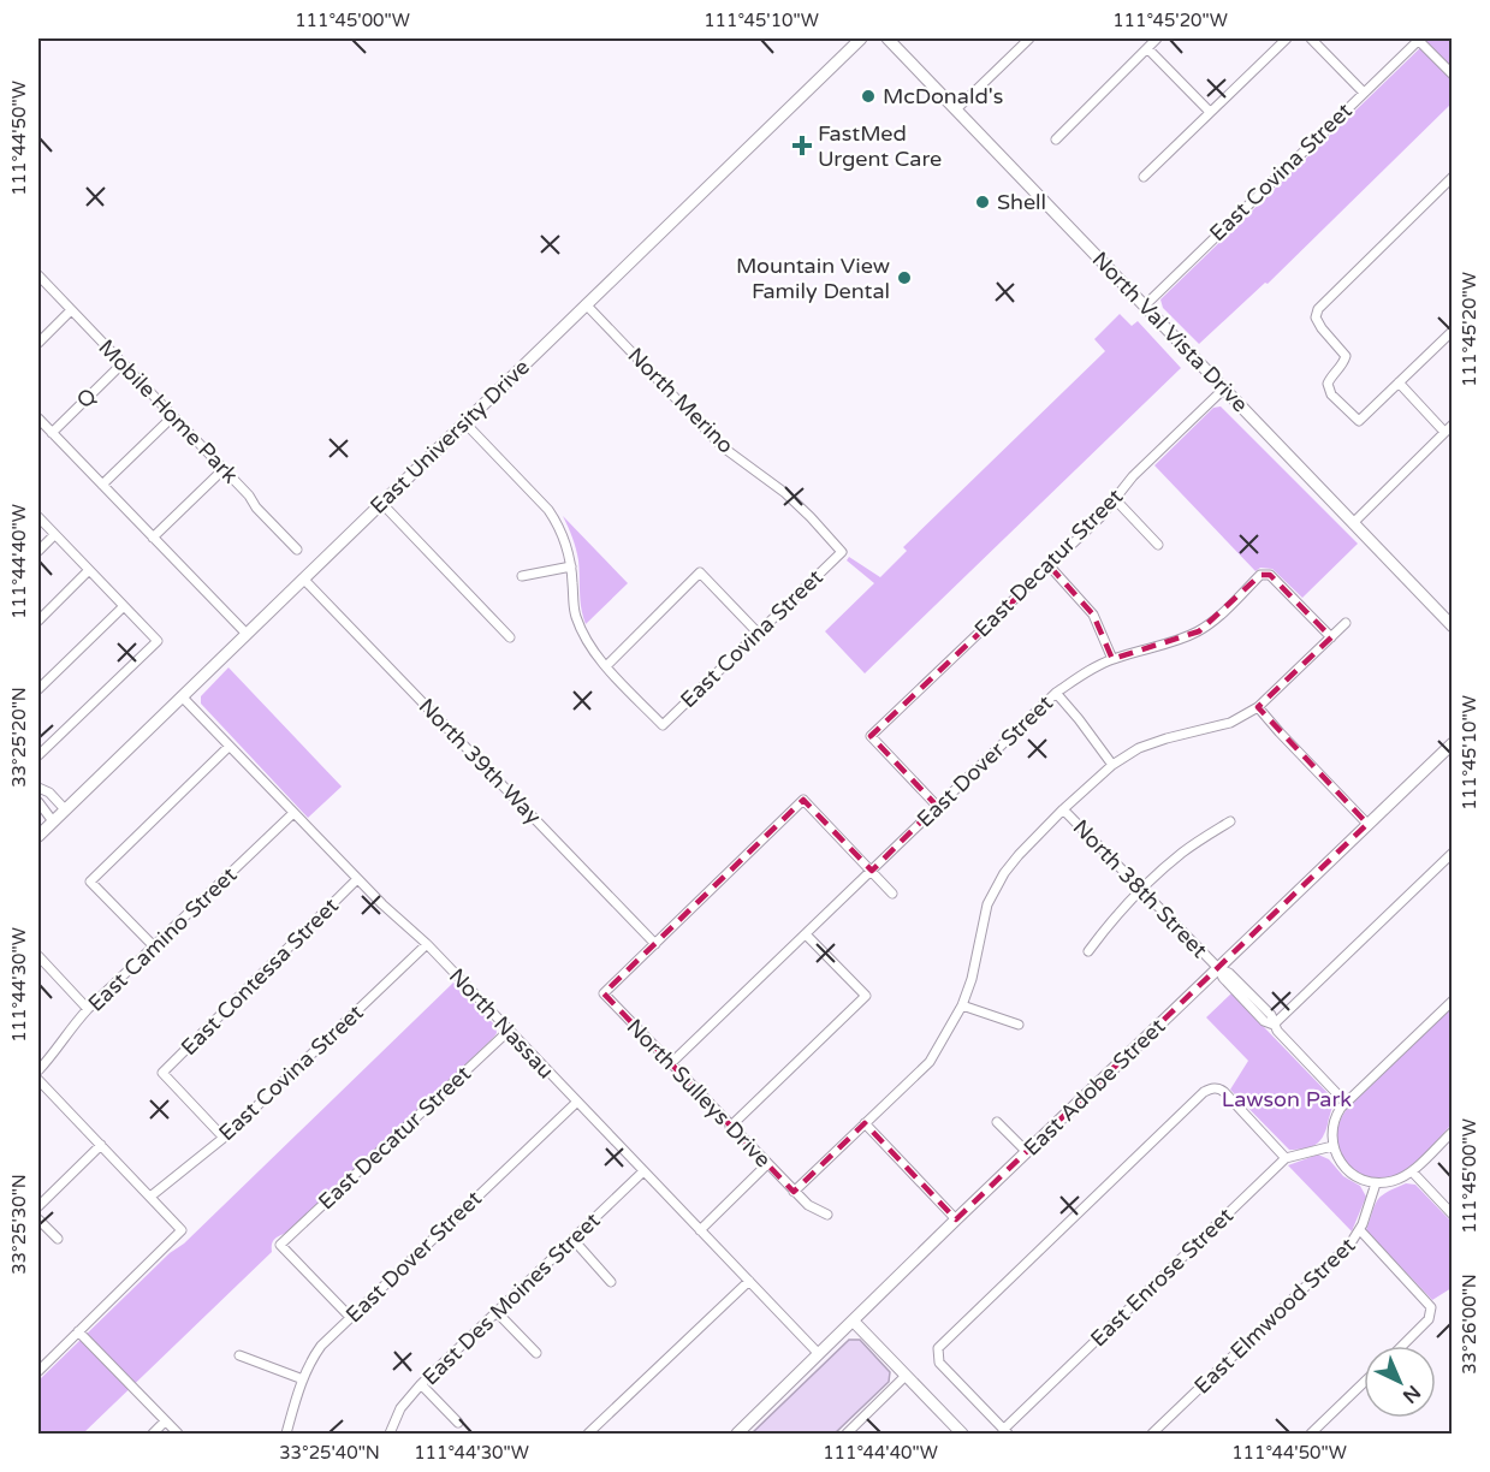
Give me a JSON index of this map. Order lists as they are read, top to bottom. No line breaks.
{"streets":{"main road":["North Val Vista Drive","East University Drive","East Adobe Street"],"street":["East Covina Street","Q","North Merino","Mobile Home Park","East Decatur Street","North 39th Way","East Dover Street","North 38th Street","East Camino Street","East Contessa Street","North Nassau","North Sulleys Drive","East Enrose Street","East Des Moines Street","East Elmwood Street"]},"crossings":[["East Covina Street","North Val Vista Drive"],["East Covina Street","North Merino"],["East Covina Street","East Contessa Street"],["East Covina Street","North Nassau"],["North Val Vista Drive","East Decatur Street"],["Q","Mobile Home Park"],["North Merino","East University Drive"],["East University Drive","North 39th Way"],["East University Drive","North Nassau"],["East Decatur Street","East Dover Street"],["East Decatur Street","North Nassau"],["North 39th Way","North Sulleys Drive"],["East Dover Street","North Nassau"],["East Dover Street","North Sulleys Drive"],["North 38th Street","East Adobe Street"],["East Camino Street","North Nassau"],["East Contessa Street","North Nassau"],["North Nassau","East Adobe Street"],["North Nassau","East Des Moines Street"]],"parks":["Lawson Park"],"places":{"other":["McDonald's","Shell","Mountain View Family Dental"],"health":["FastMed Urgent Care"]},"north":"bottom right","coordinates":["111°45'00\"W","111°45'10\"W","111°45'20\"W","111°44'50\"W","111°44'40\"W","33°25'20\"N","111°44'30\"W","33°25'30\"N","33°26'00\"N","33°25'40\"N"]}
